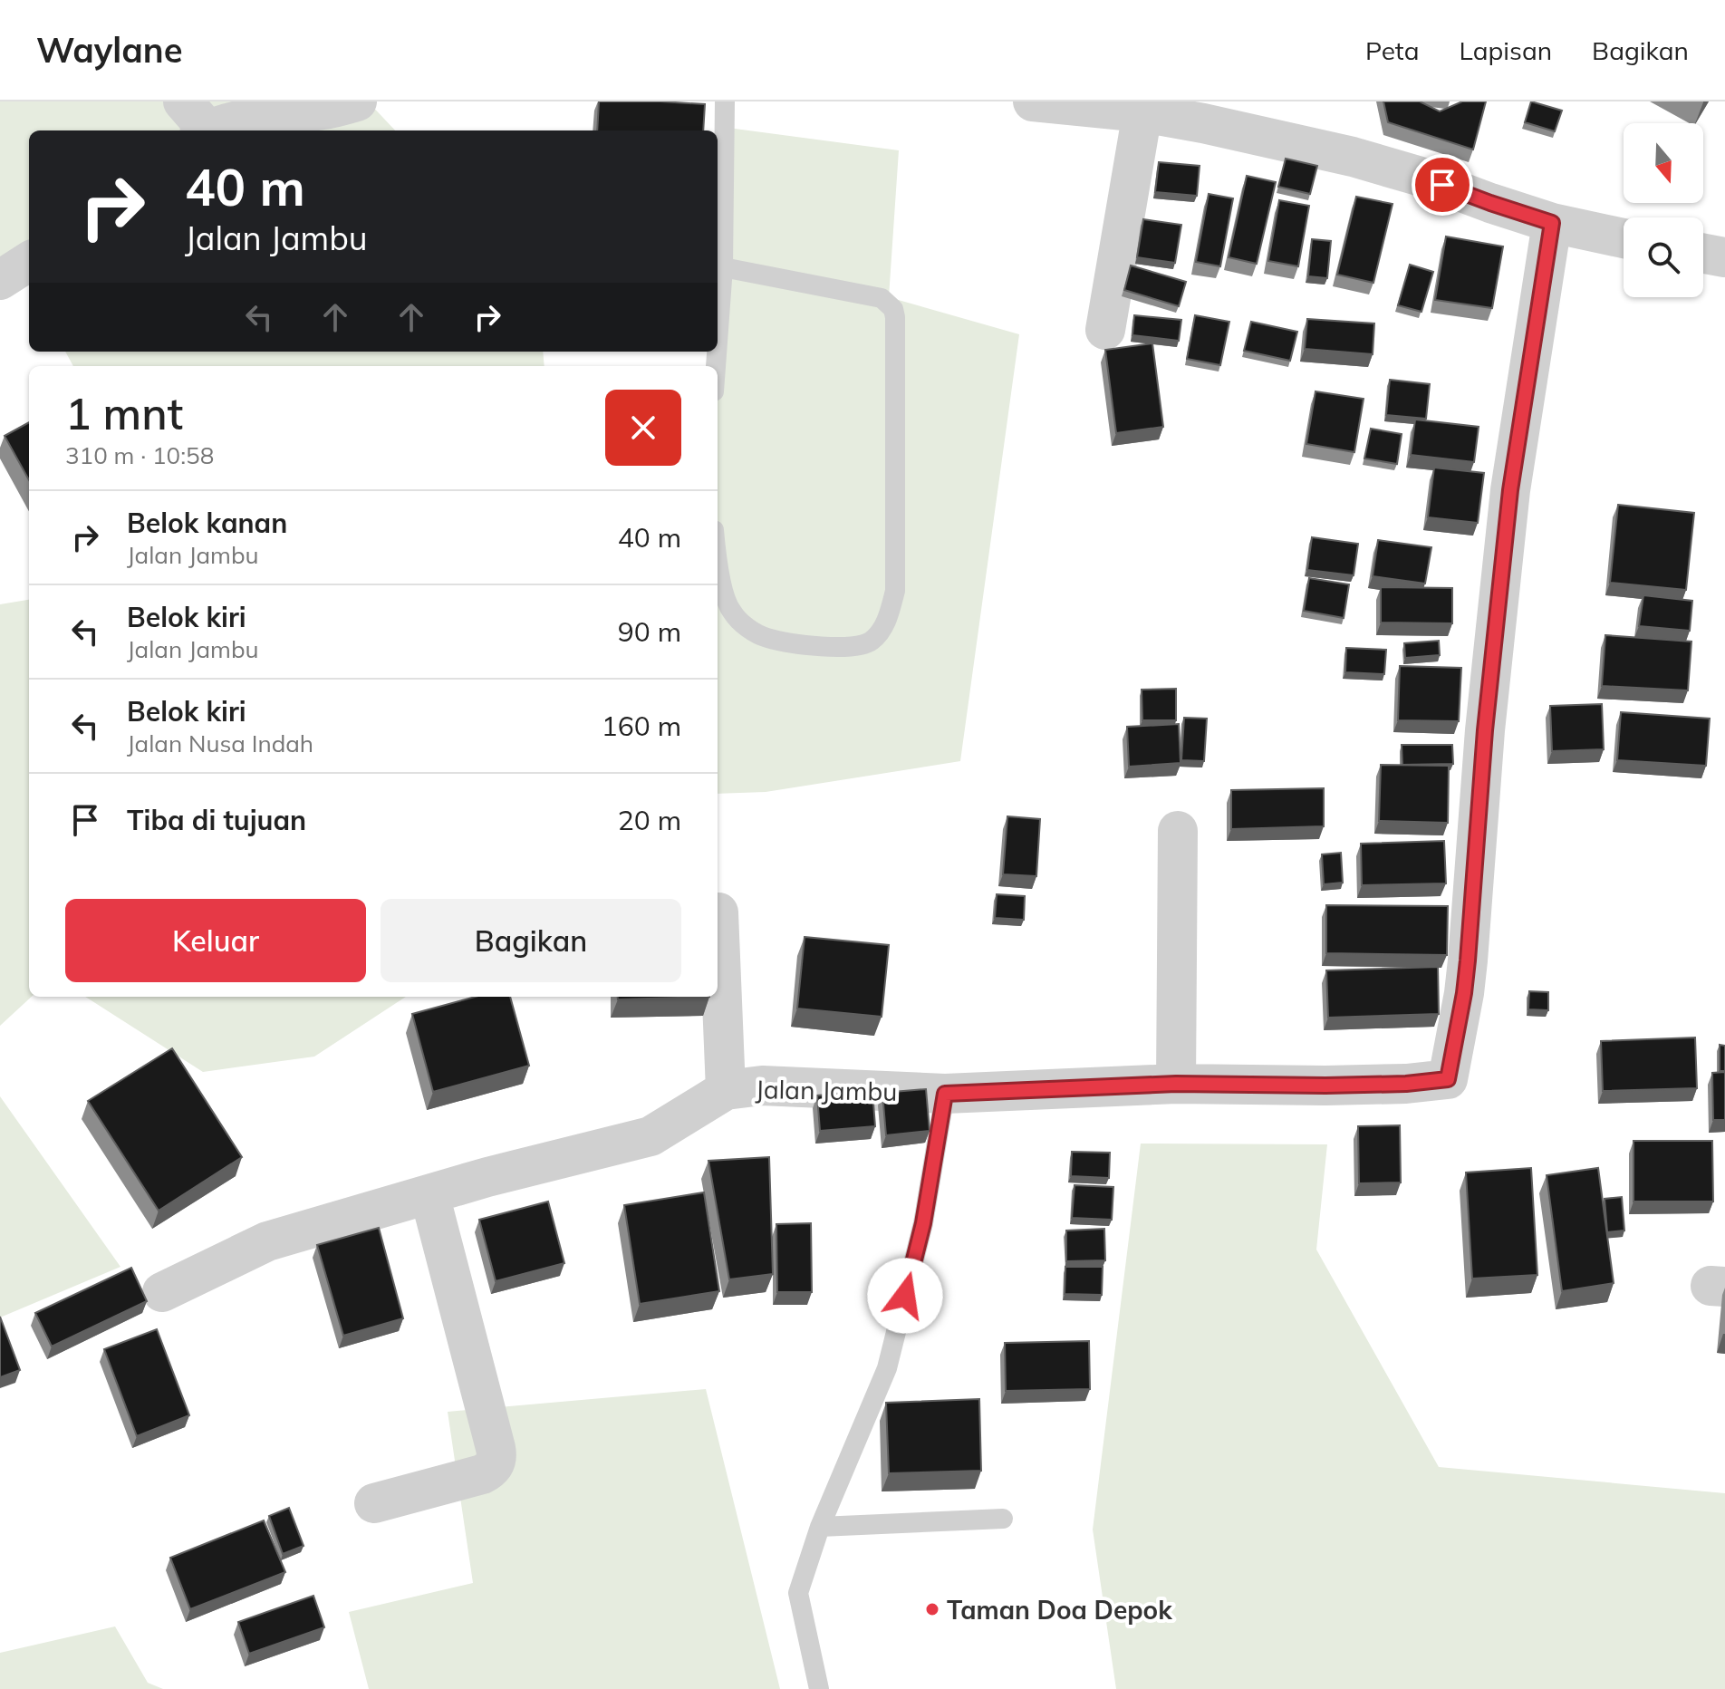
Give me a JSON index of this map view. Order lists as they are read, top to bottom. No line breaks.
{"streets":{"street":["Jalan Jambu"]},"places":["Taman Doa Depok"],"north":"bottom","page":{"header":"Waylane","nav":["Peta","Lapisan","Bagikan"],"turn":["40 m","Jalan Jambu"],"heading":["1 mnt","310 m · 10:58"],"list":[{"name":"Belok kanan","note":"Jalan Jambu","value":"40 m"},{"name":"Belok kiri","note":"Jalan Jambu","value":"90 m"},{"name":"Belok kiri","note":"Jalan Nusa Indah","value":"160 m"},{"name":"Tiba di tujuan","value":"20 m"}],"buttons":["Keluar","Bagikan"]}}
